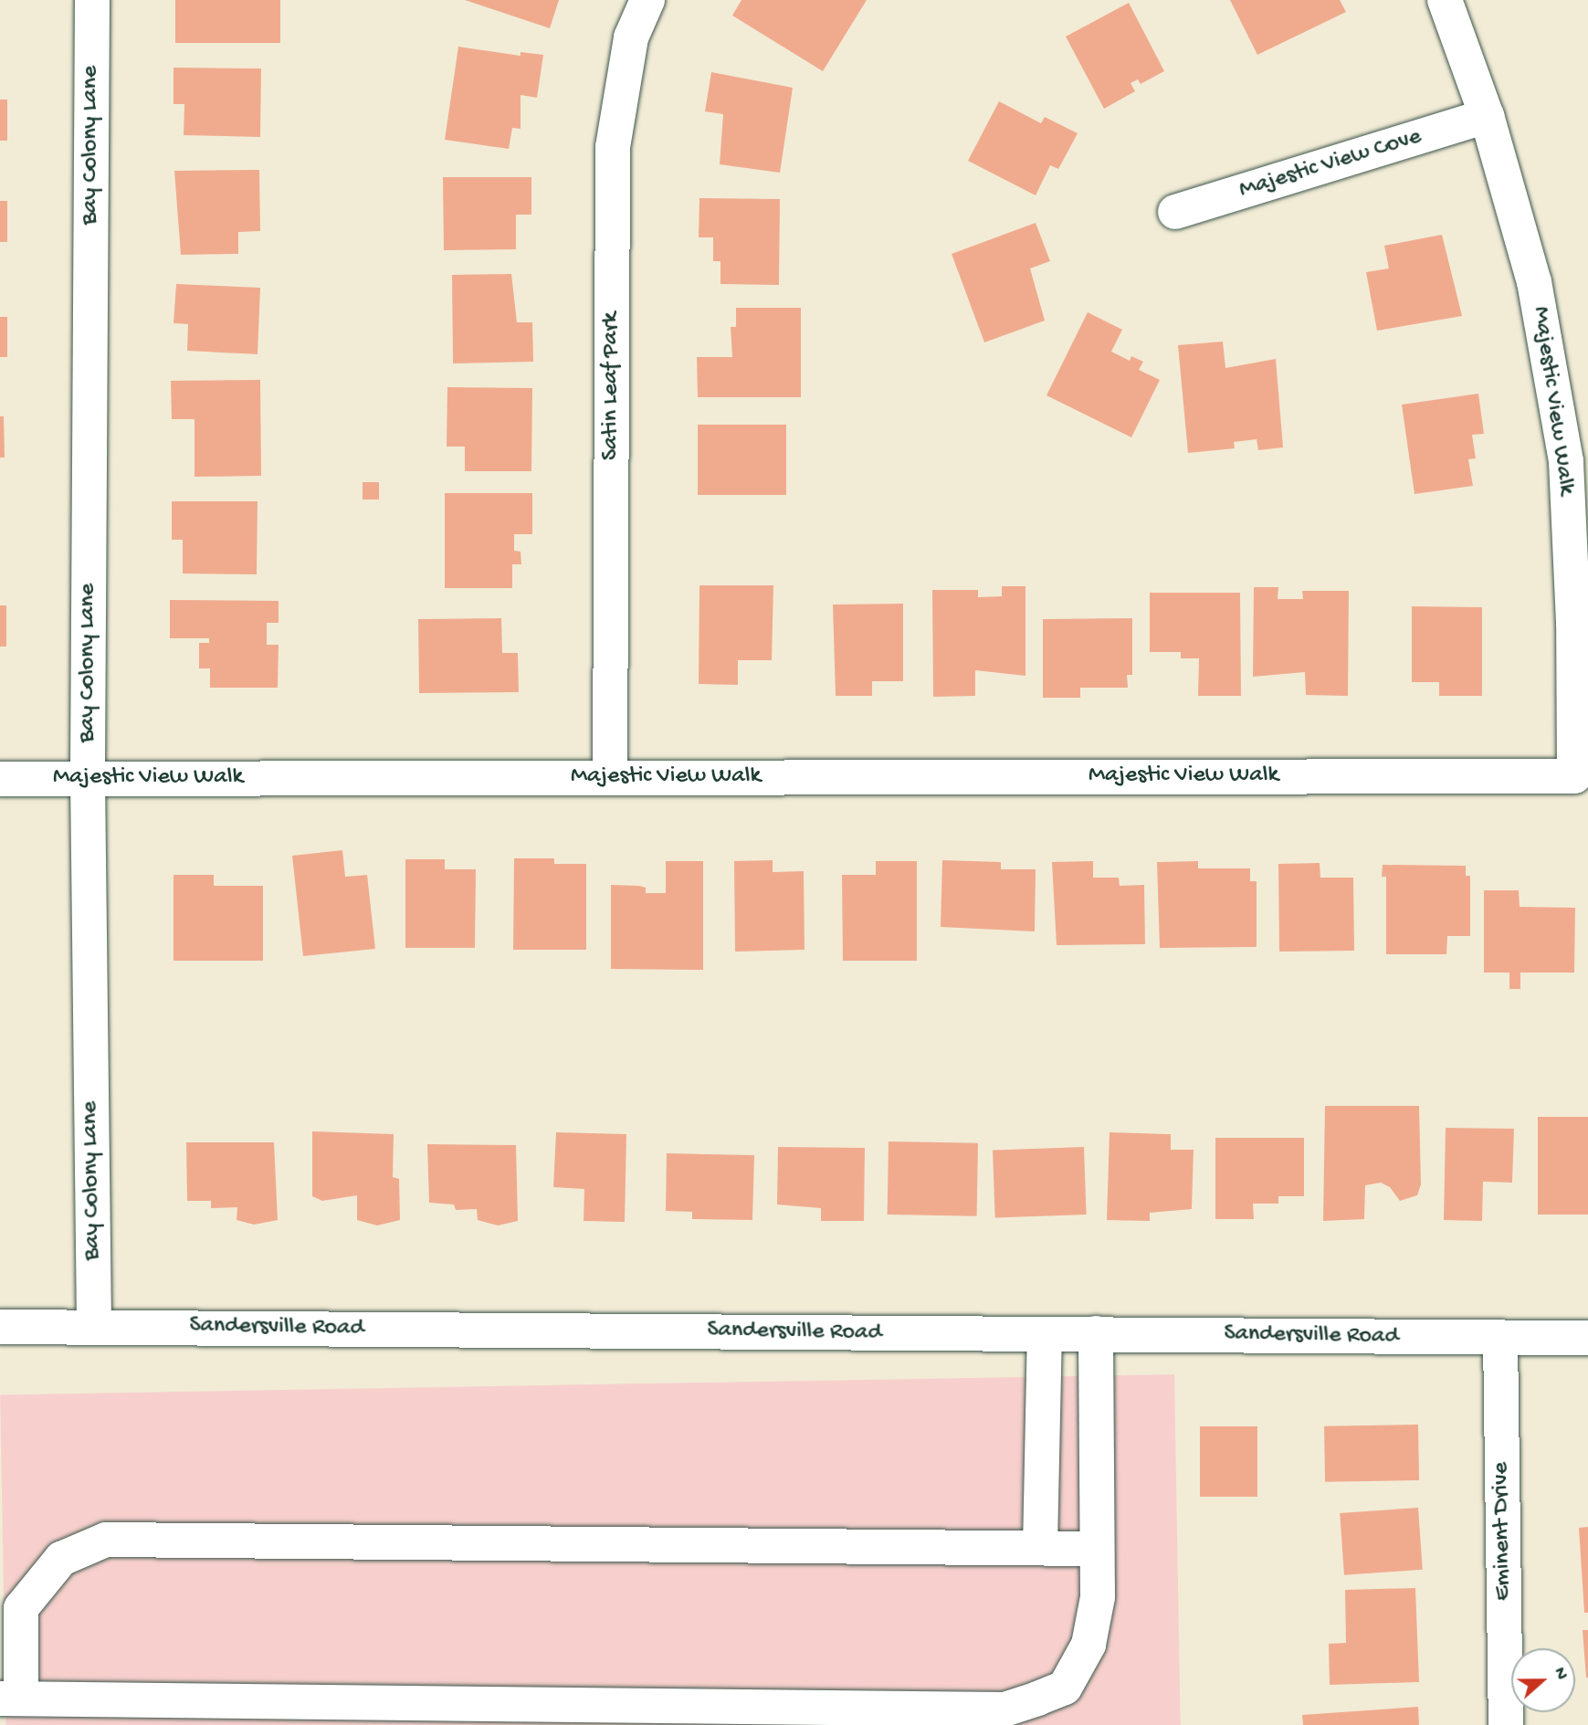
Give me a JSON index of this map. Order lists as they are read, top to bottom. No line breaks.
{"streets":{"street":["Bay Colony Lane","Majestic View Cove","Satin Leaf Park","Majestic View Walk","Sandersville Road","Eminent Drive"]},"crossings":[["Bay Colony Lane","Majestic View Walk"],["Bay Colony Lane","Sandersville Road"],["Majestic View Cove","Majestic View Walk"],["Satin Leaf Park","Majestic View Walk"],["Sandersville Road","Eminent Drive"]],"north":"right"}
